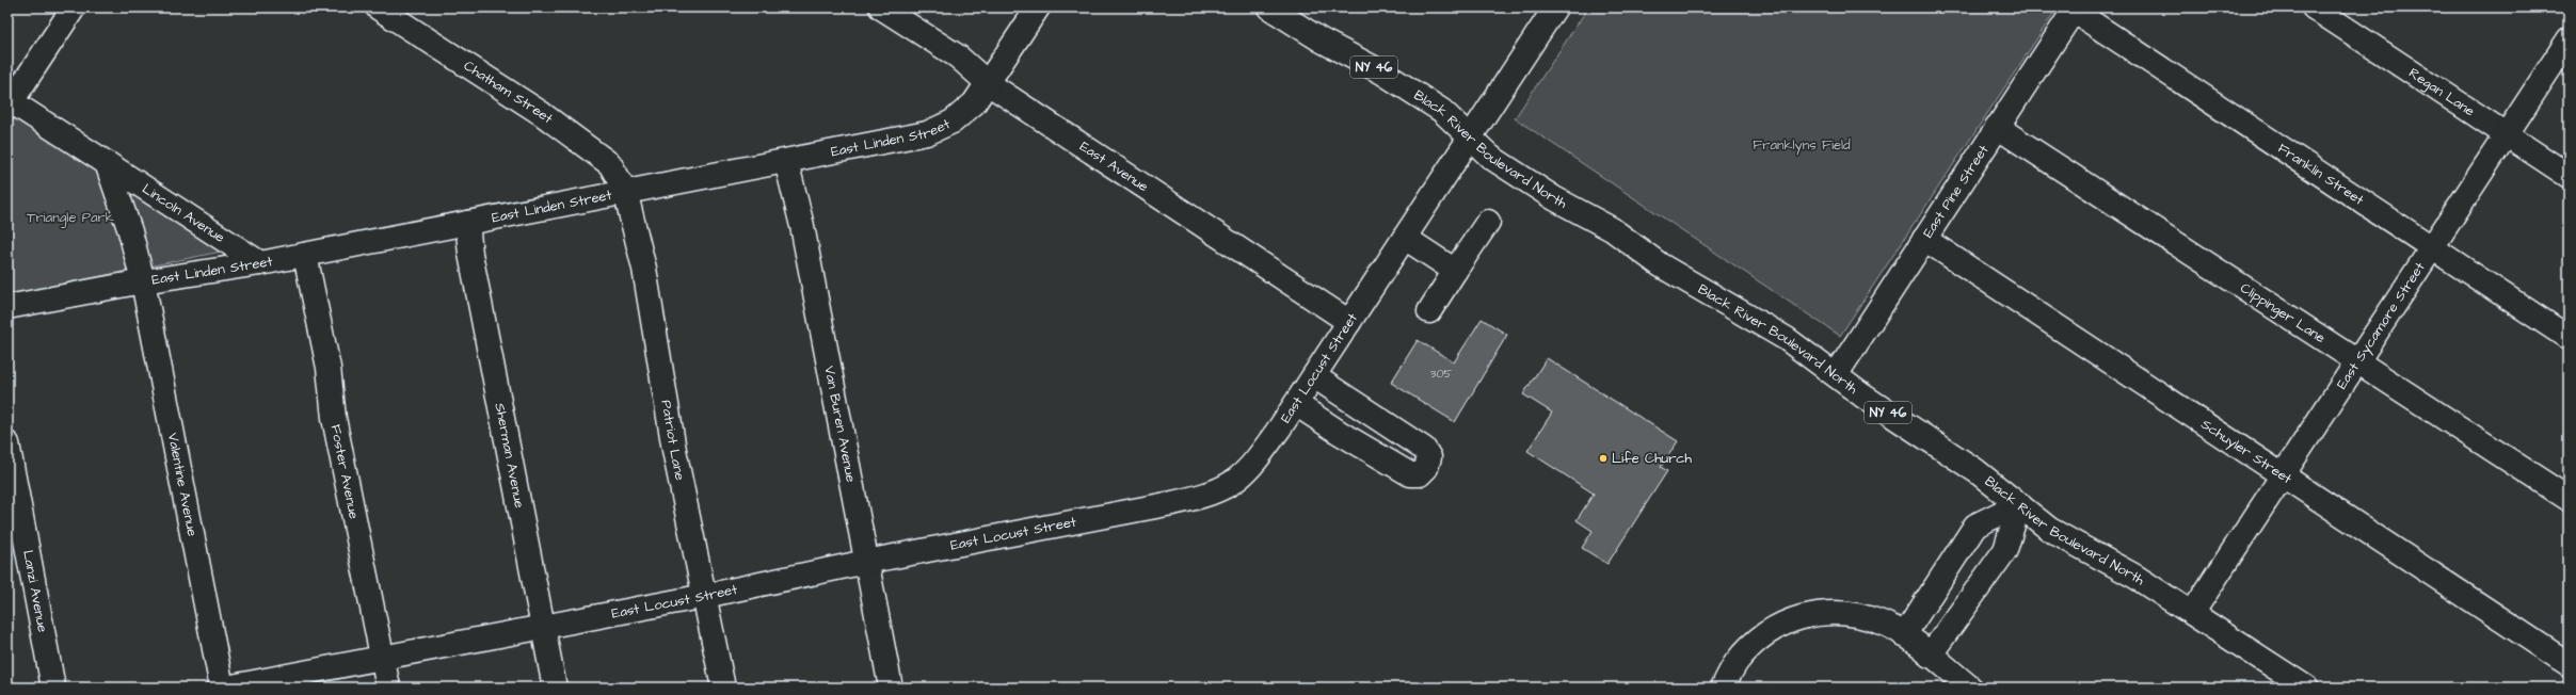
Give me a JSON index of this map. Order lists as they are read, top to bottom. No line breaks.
{"streets":{"street":["NY 46","Chatham Street","Regan Lane","East Linden Street","Black River Boulevard North","East Avenue","Franklin Street","East Pine Street","Lincoln Avenue","Clippinger Lane","East Sycamore Street","East Locust Street","Van Buren Avenue","Patriot Lane","Schuyler Street","Sherman Avenue","Foster Avenue","Valentine Avenue","Lanzi Avenue"]},"crossings":[["Chatham Street","East Linden Street"],["Chatham Street","Patriot Lane"],["Regan Lane","East Sycamore Street"],["East Linden Street","East Avenue"],["East Linden Street","Lincoln Avenue"],["East Linden Street","Van Buren Avenue"],["East Linden Street","Patriot Lane"],["East Linden Street","Sherman Avenue"],["East Linden Street","Foster Avenue"],["East Linden Street","Valentine Avenue"],["Black River Boulevard North","East Pine Street"],["Black River Boulevard North","East Sycamore Street"],["Black River Boulevard North","East Locust Street"],["East Avenue","East Locust Street"],["Franklin Street","East Pine Street"],["Franklin Street","East Sycamore Street"],["East Pine Street","Clippinger Lane"],["East Pine Street","Schuyler Street"],["Lincoln Avenue","Valentine Avenue"],["Clippinger Lane","East Sycamore Street"],["East Sycamore Street","Schuyler Street"],["East Locust Street","Van Buren Avenue"],["East Locust Street","Patriot Lane"],["East Locust Street","Sherman Avenue"],["East Locust Street","Foster Avenue"]],"parks":["Franklyns Field","Triangle Park"],"places":["Life Church"],"house_numbers":["305"]}
